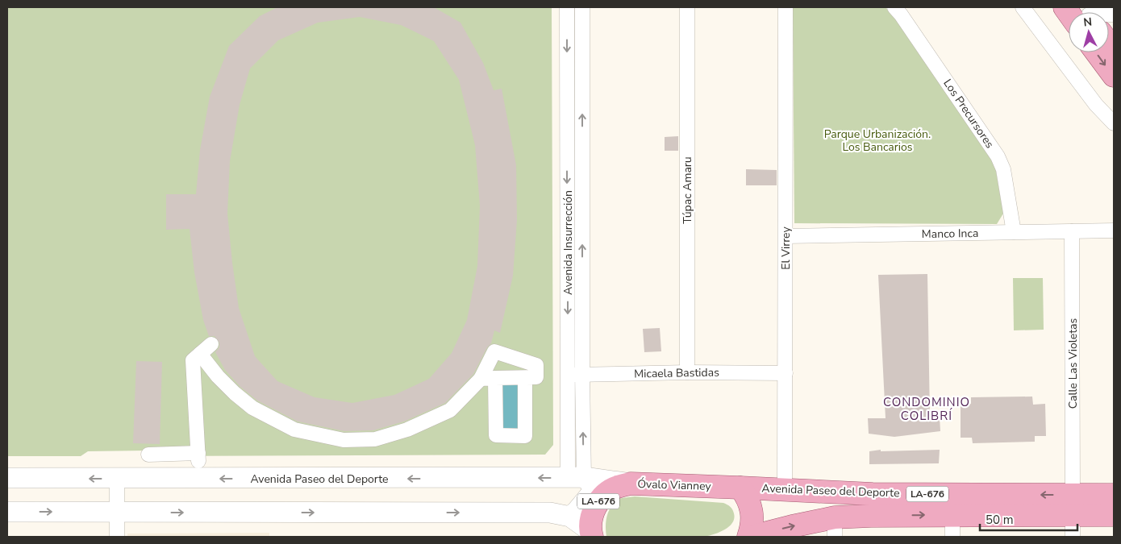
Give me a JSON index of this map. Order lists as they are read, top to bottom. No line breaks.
{"streets":{"main road":["Avenida Paseo del Deporte","Óvalo Vianney","LA-676"],"street":["Los Precursores","Túpac Amaru","Manco Inca","Avenida Insurrección","El Virrey","Calle Las Violetas","Micaela Bastidas"]},"crossings":[["Los Precursores","Manco Inca"],["Túpac Amaru","Micaela Bastidas"],["Manco Inca","El Virrey"],["Manco Inca","Calle Las Violetas"],["Avenida Insurrección","Micaela Bastidas"],["Avenida Insurrección","Avenida Paseo del Deporte"],["El Virrey","Micaela Bastidas"],["El Virrey","Avenida Paseo del Deporte"],["Calle Las Violetas","Avenida Paseo del Deporte"],["Avenida Paseo del Deporte","Óvalo Vianney"],["Avenida Paseo del Deporte","LA-676"],["Óvalo Vianney","LA-676"]],"districts":["CONDOMINIO COLIBRÍ"],"parks":["Parque Urbanización. Los Bancarios"],"scale_bar":"50 m","north":"top"}
